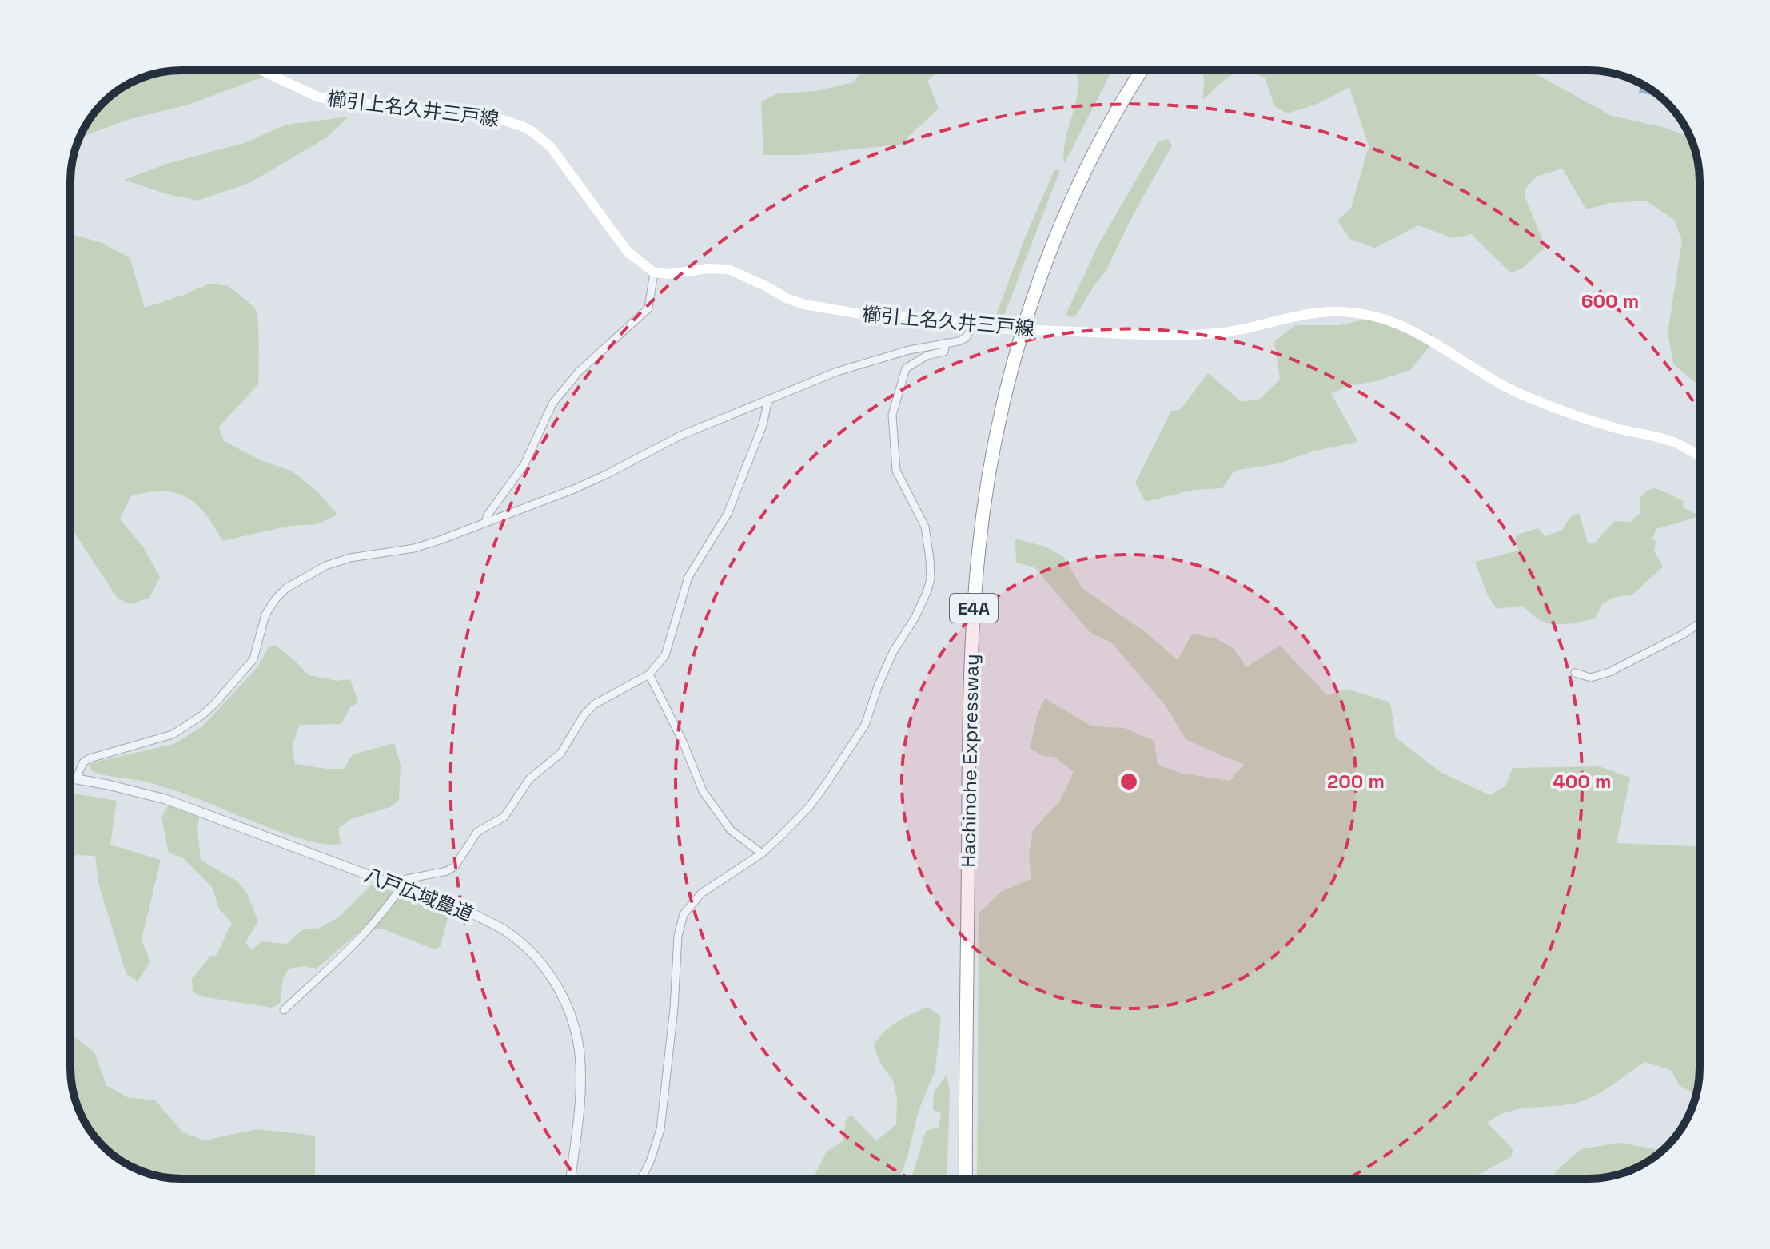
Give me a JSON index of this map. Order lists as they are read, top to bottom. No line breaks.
{"streets":{"highway":["E4A","Hachinohe Expressway"],"main road":["櫛引上名久井三戸線"],"street":["八戸広域農道"]},"rings":["600 m","200 m","400 m"]}
